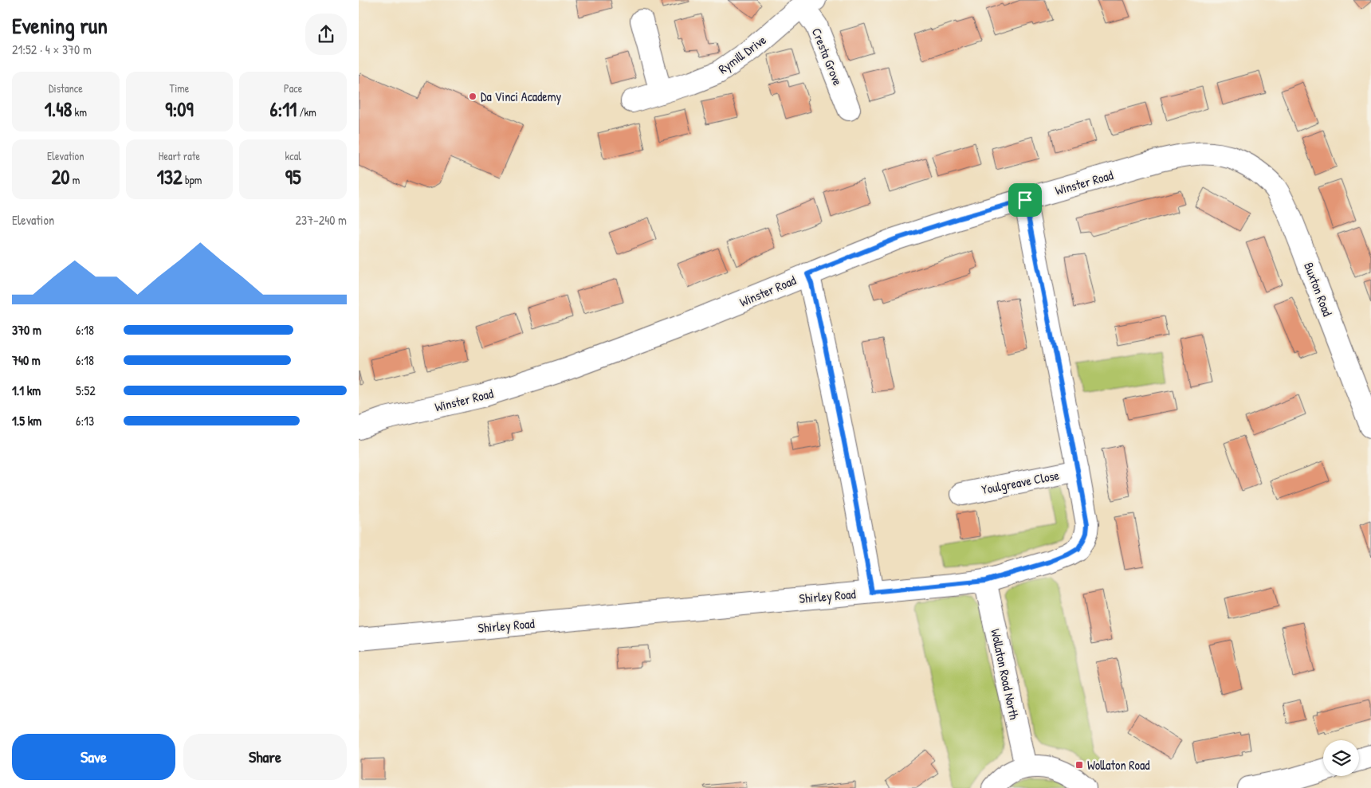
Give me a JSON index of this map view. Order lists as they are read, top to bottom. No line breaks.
{"streets":{"street":["Rymill Drive","Cresta Grove","Winster Road","Buxton Road","Youlgreave Close","Shirley Road","Wollaton Road North"]},"crossings":[["Rymill Drive","Cresta Grove"],["Winster Road","Buxton Road"],["Winster Road","Shirley Road"],["Youlgreave Close","Shirley Road"],["Shirley Road","Wollaton Road North"]],"places":{"other":["Da Vinci Academy"],"transit":["Wollaton Road"]},"page":{"heading":["Evening run","21:52 · 4 × 370 m"],"stats":[["Distance","1.48 km"],["Time","9:09"],["Pace","6:11 /km"],["Elevation","20 m"],["Heart rate","132 bpm"],["kcal","95"]],"chart":["Elevation","237–240 m"],"list":[{"name":"370 m","note":"6:18"},{"name":"740 m","note":"6:18"},{"name":"1.1 km","note":"5:52"},{"name":"1.5 km","note":"6:13"}],"buttons":["Save","Share"]}}
